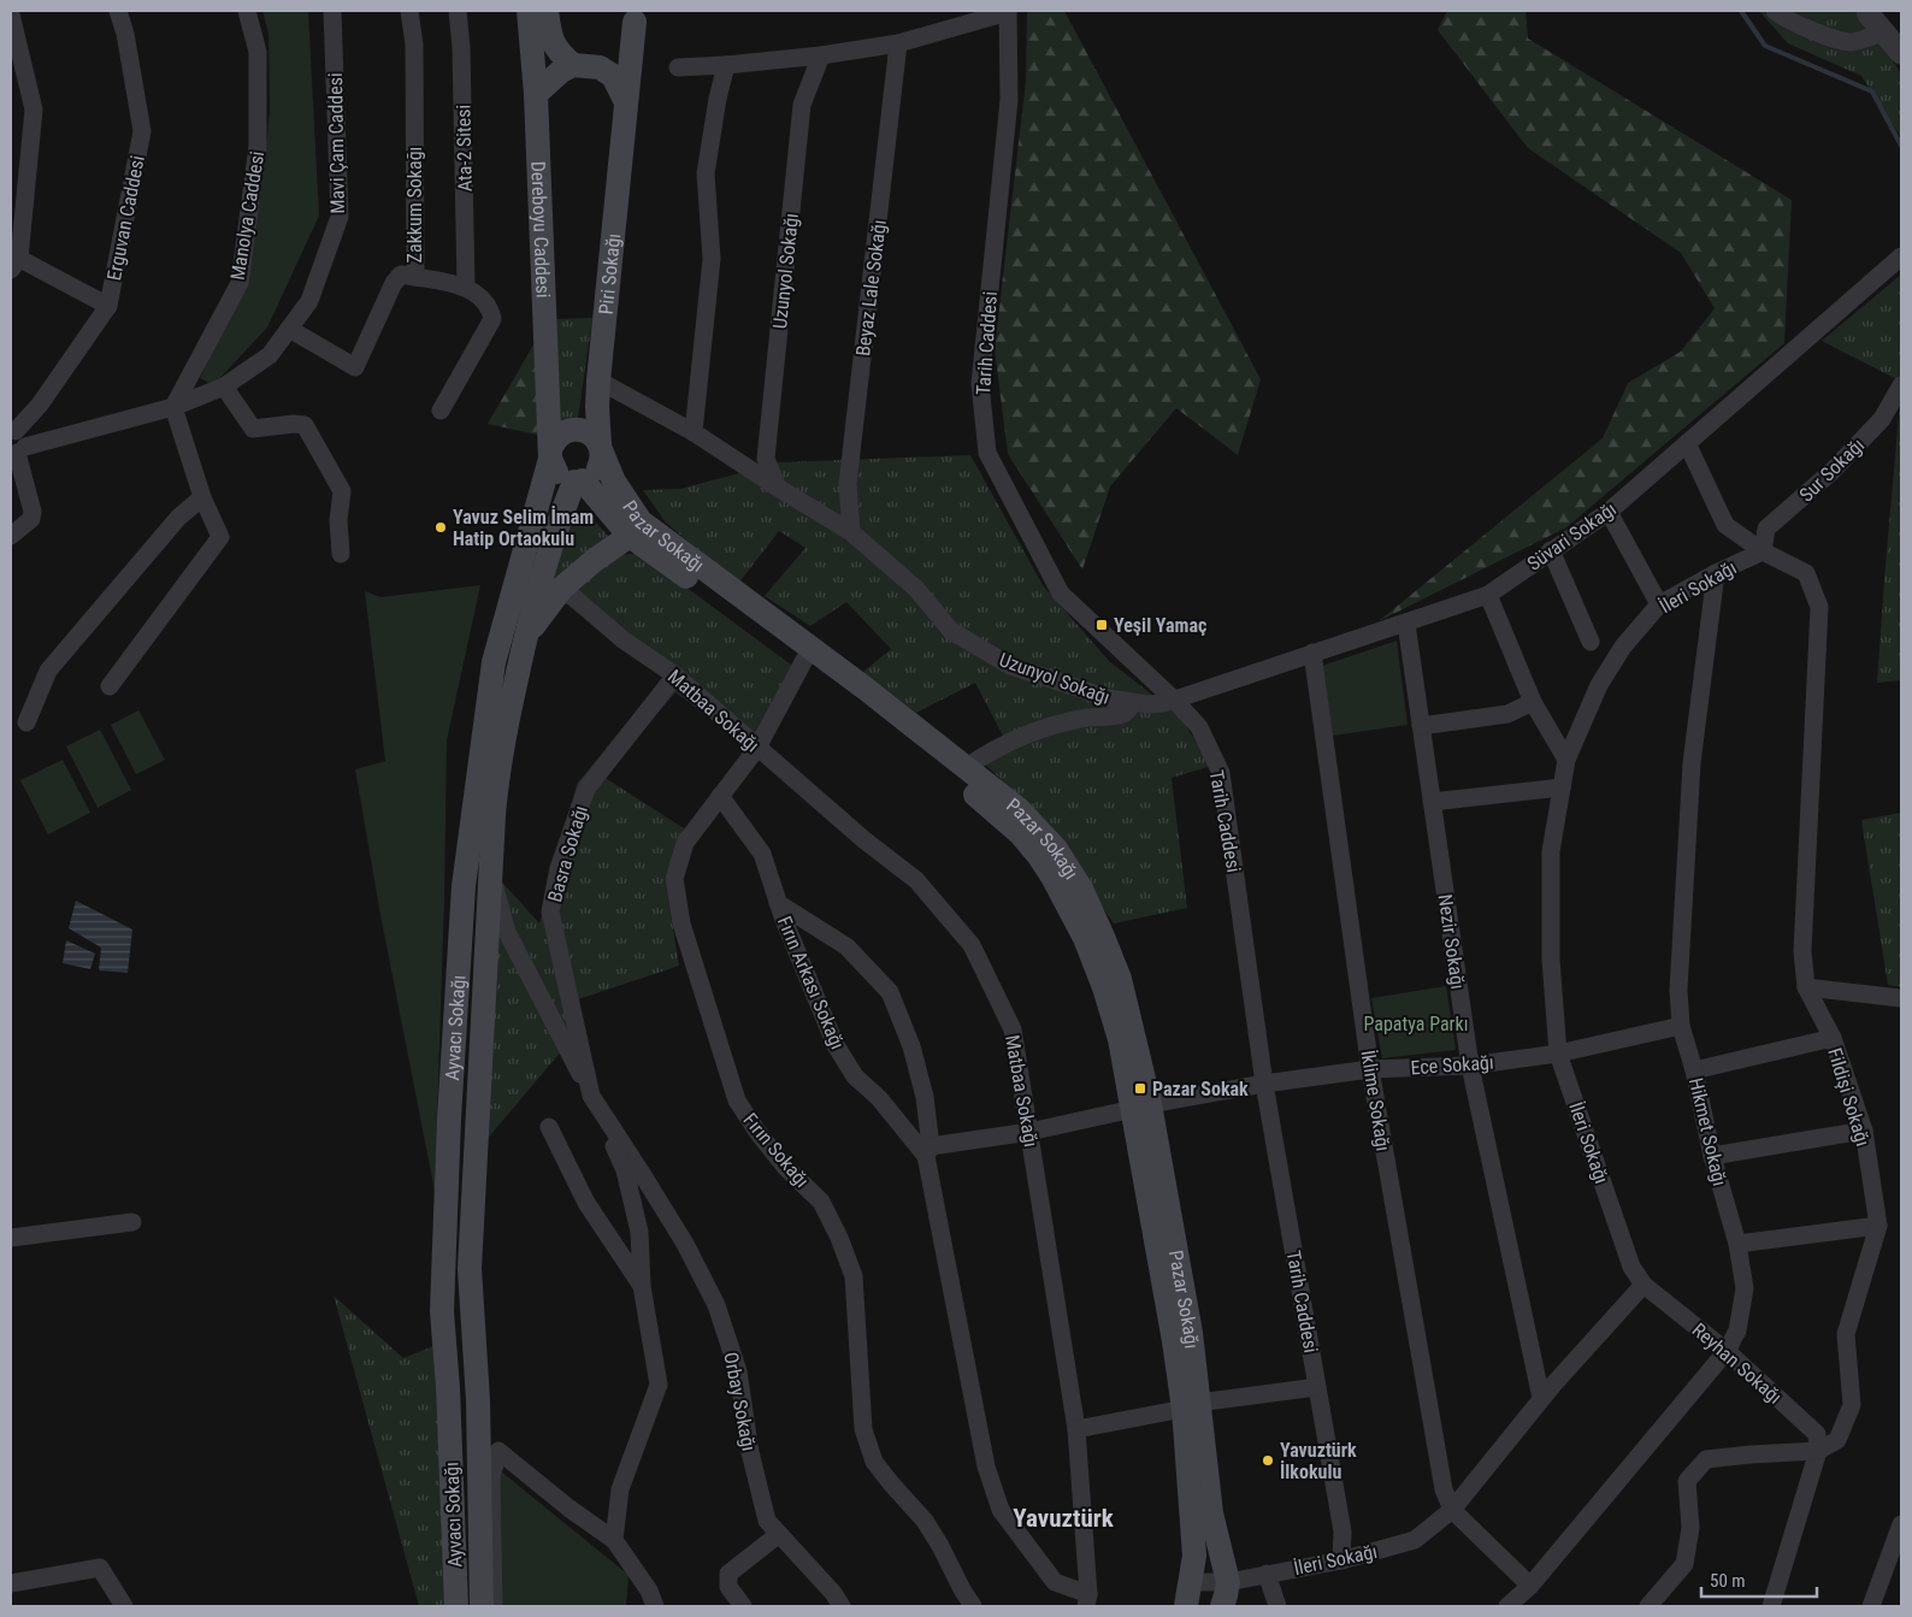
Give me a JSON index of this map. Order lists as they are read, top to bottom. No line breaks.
{"streets":{"main road":["Dereboyu Caddesi","Piri Sokağı","Pazar Sokağı","Ayvacı Sokağı"],"street":["Mavi Çam Caddesi","Ata-2 Sitesi","Zakkum Sokağı","Manolya Caddesi","Erguvan Caddesi","Uzunyol Sokağı","Beyaz Lale Sokağı","Tarih Caddesi","Sur Sokağı","Süvari Sokağı","İleri Sokağı","Matbaa Sokağı","Basra Sokağı","Nezir Sokağı","Fırın Arkası Sokağı","Ece Sokağı","Fildişi Sokağı","İklime Sokağı","Hikmet Sokağı","Fırın Sokağı","Reyhan Sokağı","Orbay Sokağı"]},"crossings":[["Mavi Çam Caddesi","Zakkum Sokağı"],["Mavi Çam Caddesi","Manolya Caddesi"],["Mavi Çam Caddesi","Erguvan Caddesi"],["Dereboyu Caddesi","Piri Sokağı"],["Dereboyu Caddesi","Pazar Sokağı"],["Dereboyu Caddesi","Ayvacı Sokağı"],["Uzunyol Sokağı","Piri Sokağı"],["Uzunyol Sokağı","Beyaz Lale Sokağı"],["Uzunyol Sokağı","Tarih Caddesi"],["Uzunyol Sokağı","Süvari Sokağı"],["Piri Sokağı","Pazar Sokağı"],["Piri Sokağı","Ayvacı Sokağı"],["Tarih Caddesi","Süvari Sokağı"],["Tarih Caddesi","İleri Sokağı"],["Tarih Caddesi","Ece Sokağı"],["Sur Sokağı","İleri Sokağı"],["Sur Sokağı","Fildişi Sokağı"],["Pazar Sokağı","İleri Sokağı"],["Pazar Sokağı","Ayvacı Sokağı"],["Pazar Sokağı","Ece Sokağı"],["Pazar Sokağı","Fırın Sokağı"],["Süvari Sokağı","Nezir Sokağı"],["Süvari Sokağı","Fildişi Sokağı"],["Süvari Sokağı","İklime Sokağı"],["İleri Sokağı","Nezir Sokağı"],["İleri Sokağı","Ece Sokağı"],["İleri Sokağı","Fildişi Sokağı"],["İleri Sokağı","İklime Sokağı"],["İleri Sokağı","Hikmet Sokağı"],["İleri Sokağı","Reyhan Sokağı"],["Matbaa Sokağı","Basra Sokağı"],["Matbaa Sokağı","Ece Sokağı"],["Matbaa Sokağı","Fırın Sokağı"],["Basra Sokağı","Orbay Sokağı"],["Nezir Sokağı","Ece Sokağı"],["Fırın Arkası Sokağı","Ece Sokağı"],["Fırın Arkası Sokağı","Fırın Sokağı"],["Ece Sokağı","İklime Sokağı"],["Ece Sokağı","Hikmet Sokağı"],["Fildişi Sokağı","Reyhan Sokağı"],["Hikmet Sokağı","Reyhan Sokağı"]],"districts":["Yavuztürk"],"parks":["Papatya Parkı"],"places":{"other":["Yavuz Selim İmam Hatip Ortaokulu","Yavuztürk İlkokulu"],"transit":["Yeşil Yamaç","Pazar Sokak"]},"scale_bar":"50 m"}
